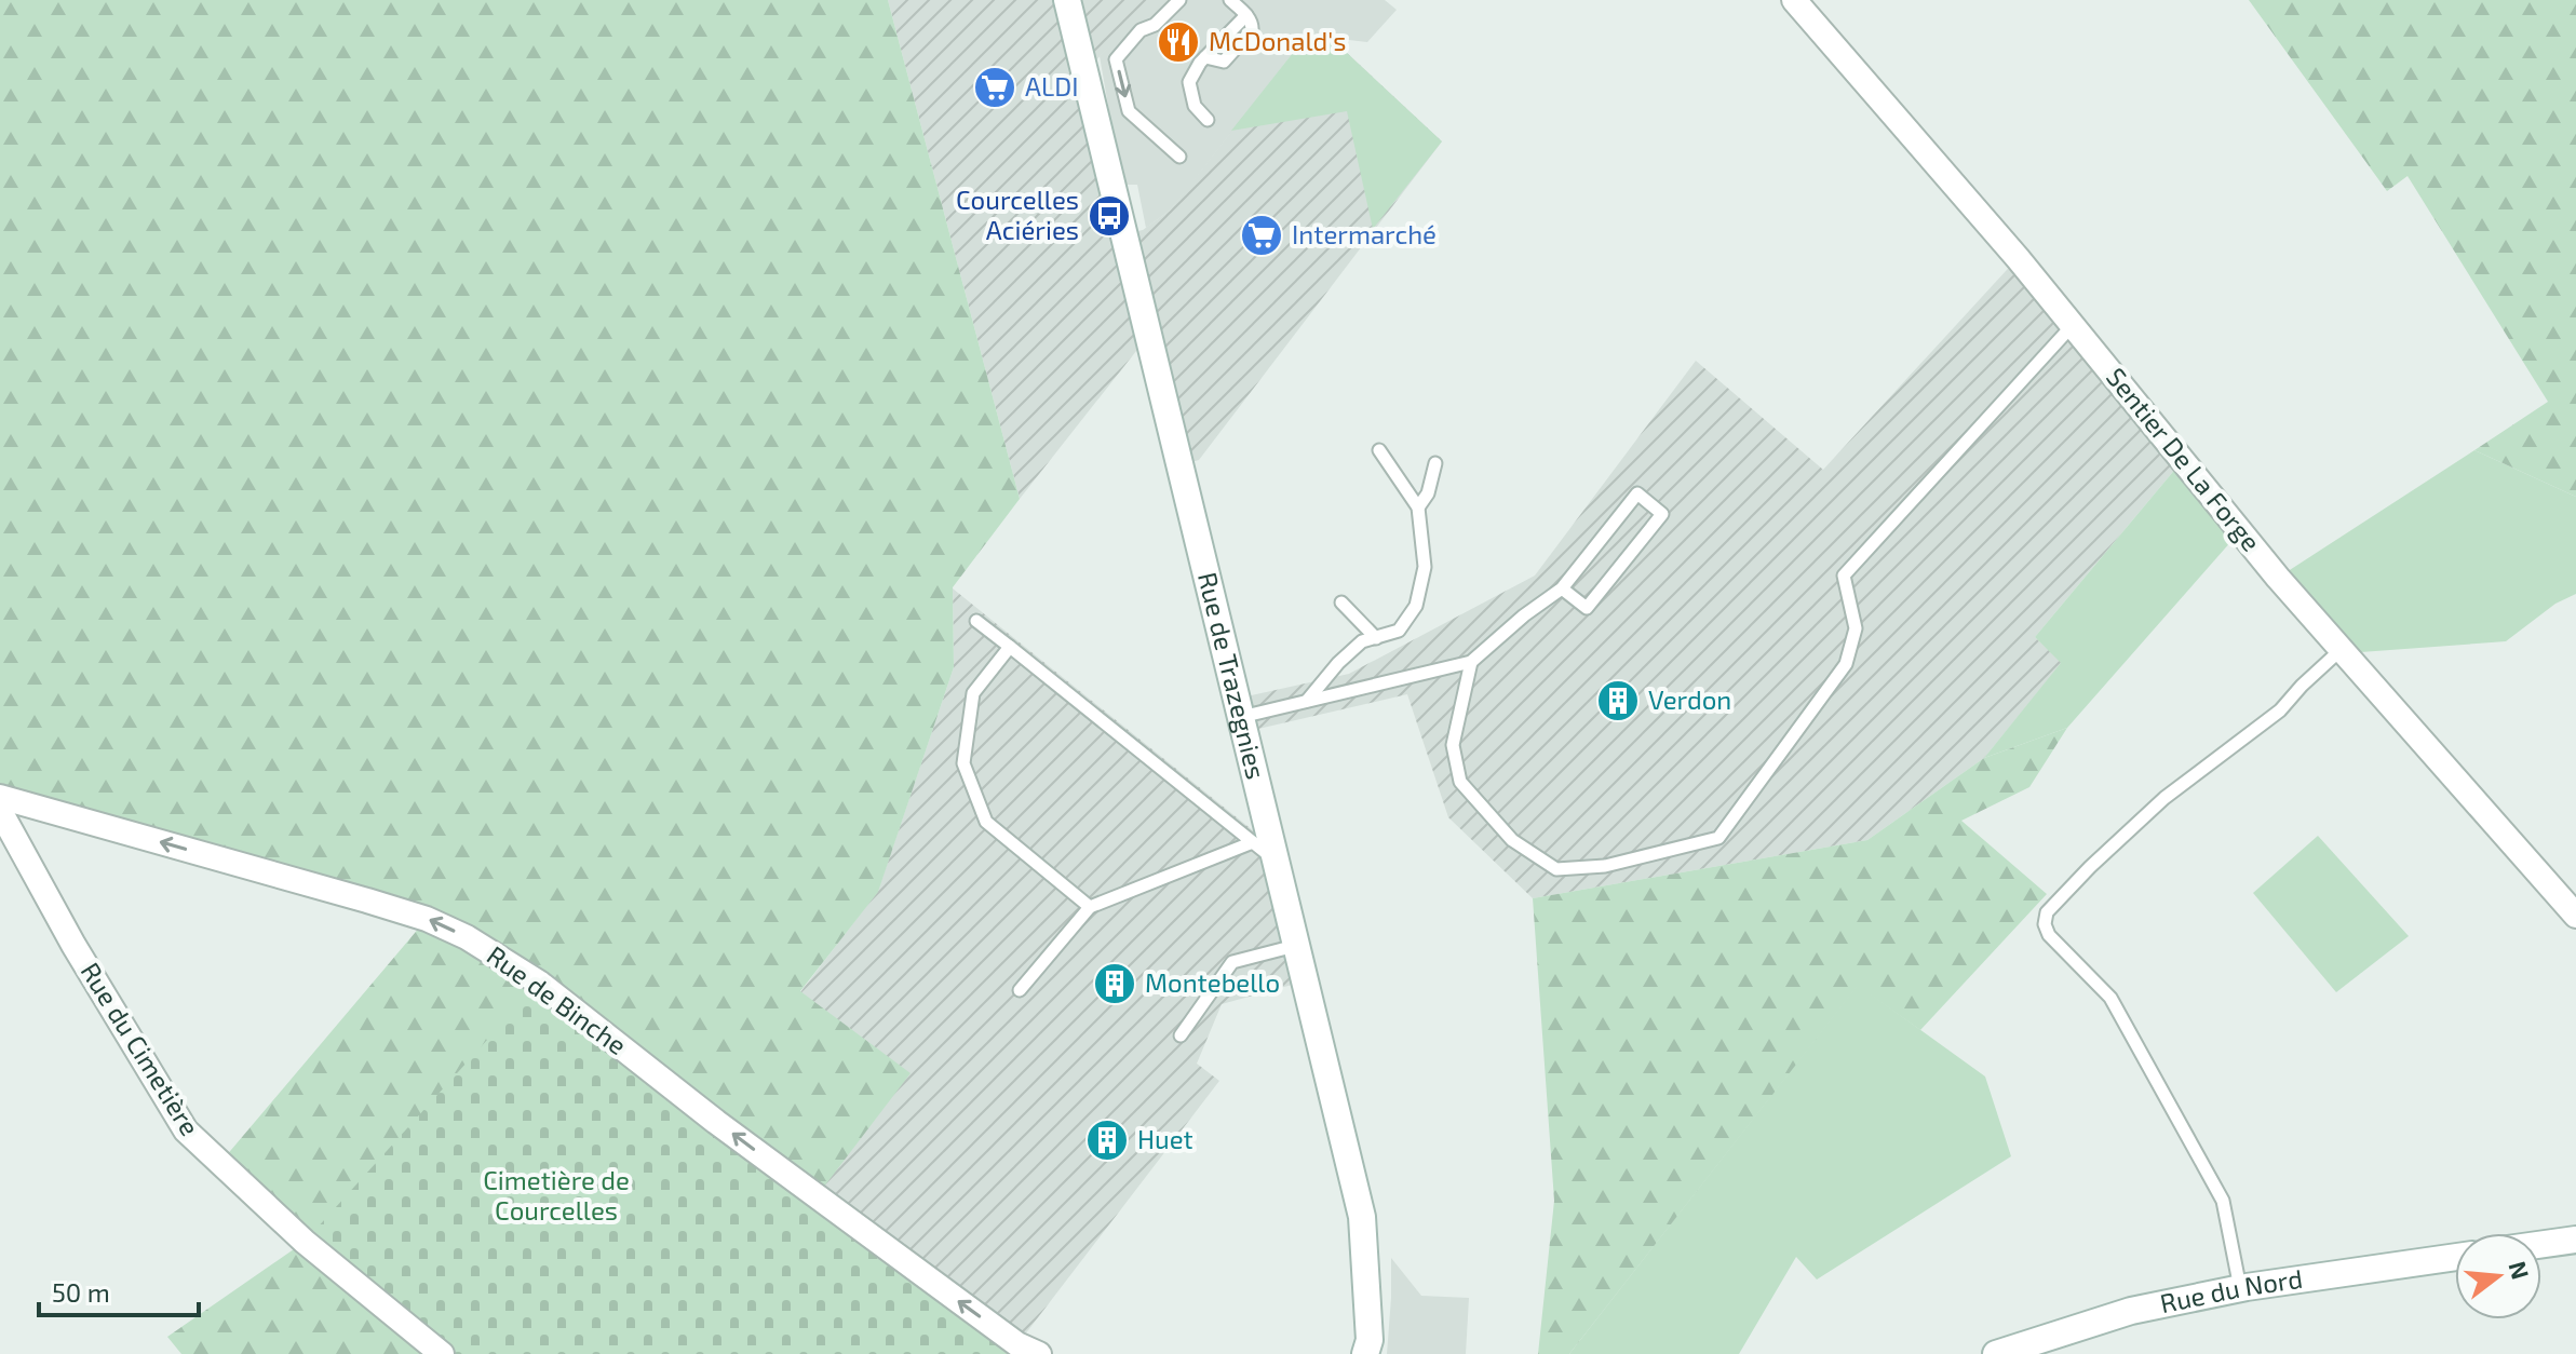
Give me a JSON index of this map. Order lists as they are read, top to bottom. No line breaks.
{"streets":{"main road":["Rue de Trazegnies","Rue du Nord"],"street":["Sentier De La Forge","Rue de Binche","Rue du Cimetière"]},"one_way":["Rue de Binche"],"parks":["Cimetière de Courcelles"],"places":{"restaurant":["McDonald's"],"supermarket":["ALDI","Intermarché"],"bus stop":["Courcelles Aciéries"],"building":["Verdon","Montebello","Huet"]},"scale_bar":"50 m","north":"right"}
